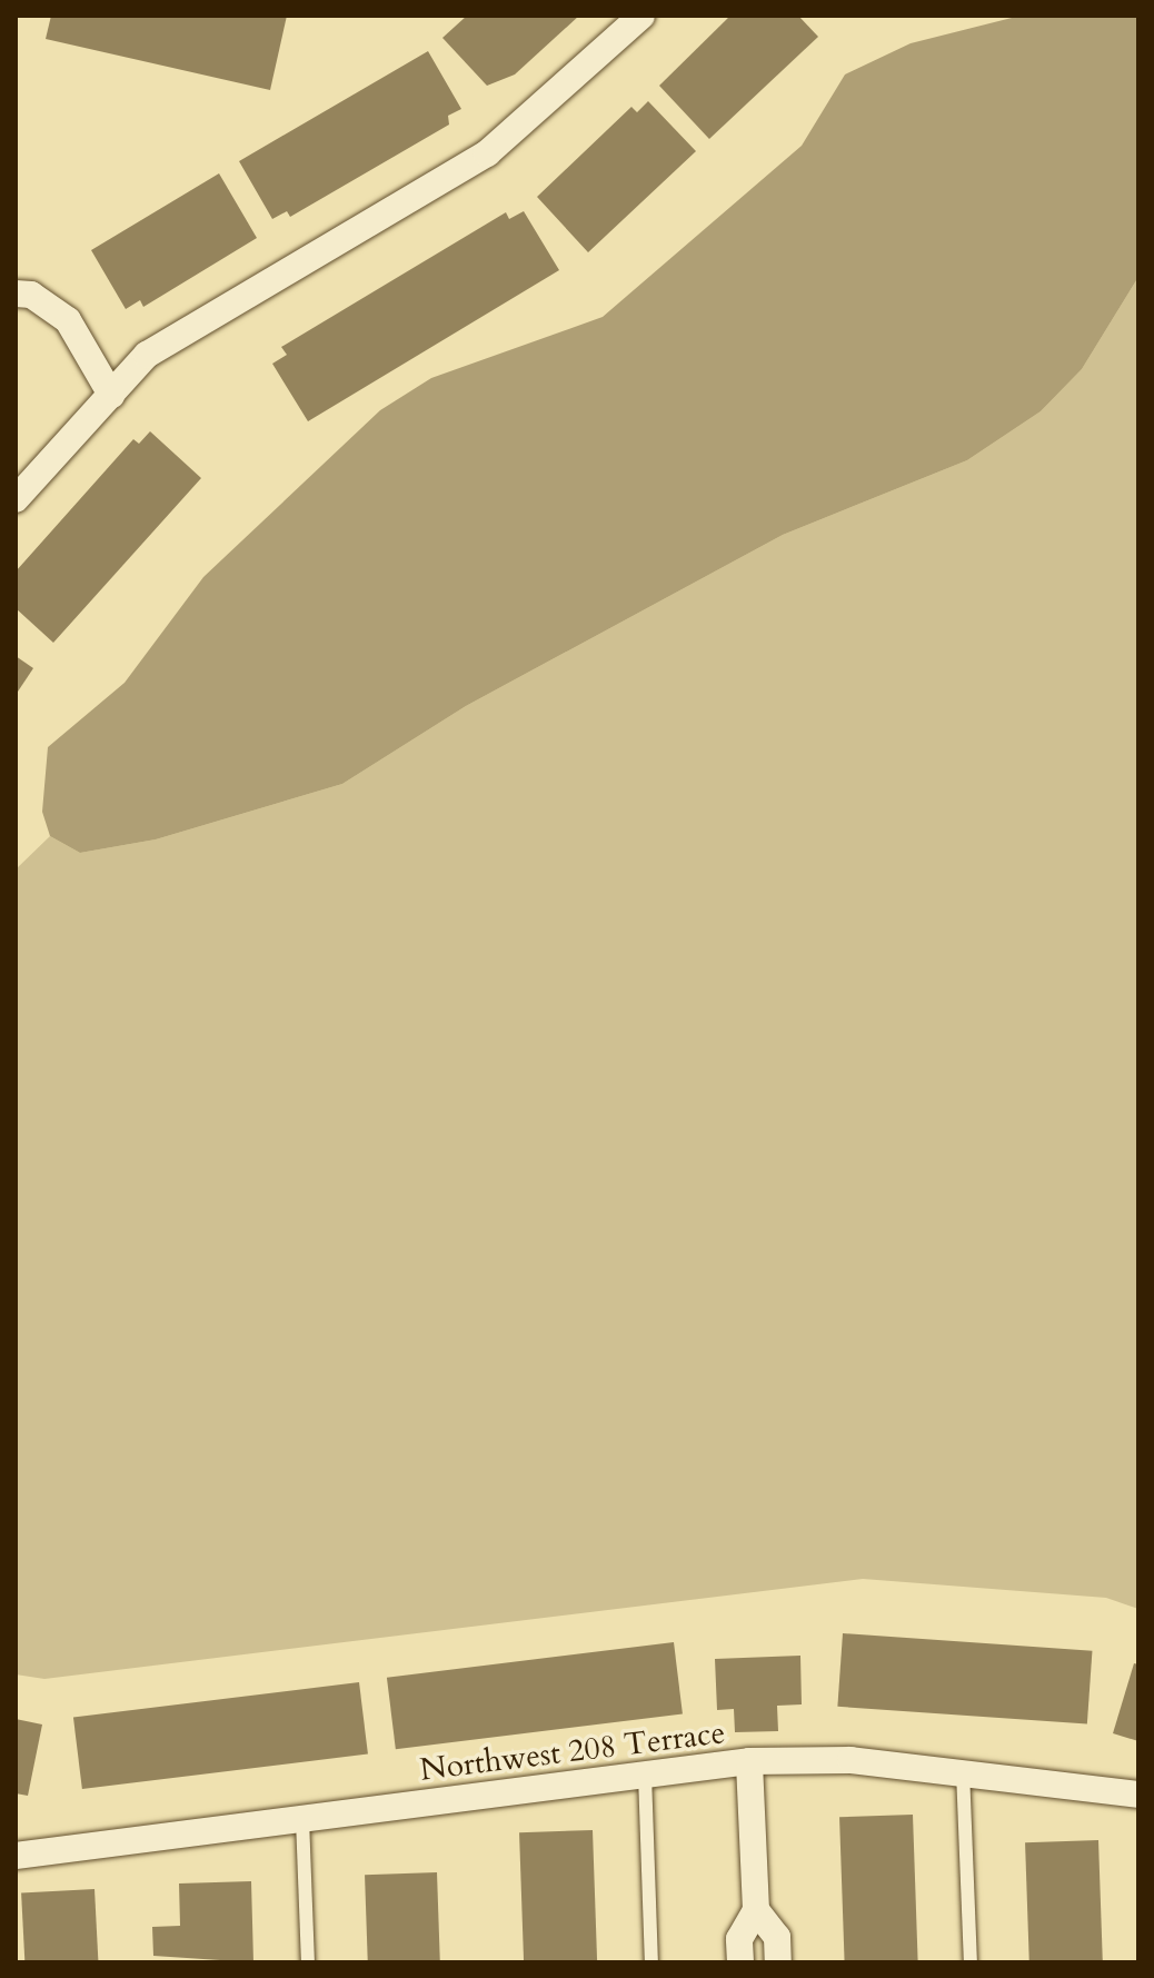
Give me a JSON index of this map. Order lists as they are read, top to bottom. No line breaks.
{"streets":{"street":["Northwest 208 Terrace"]}}
